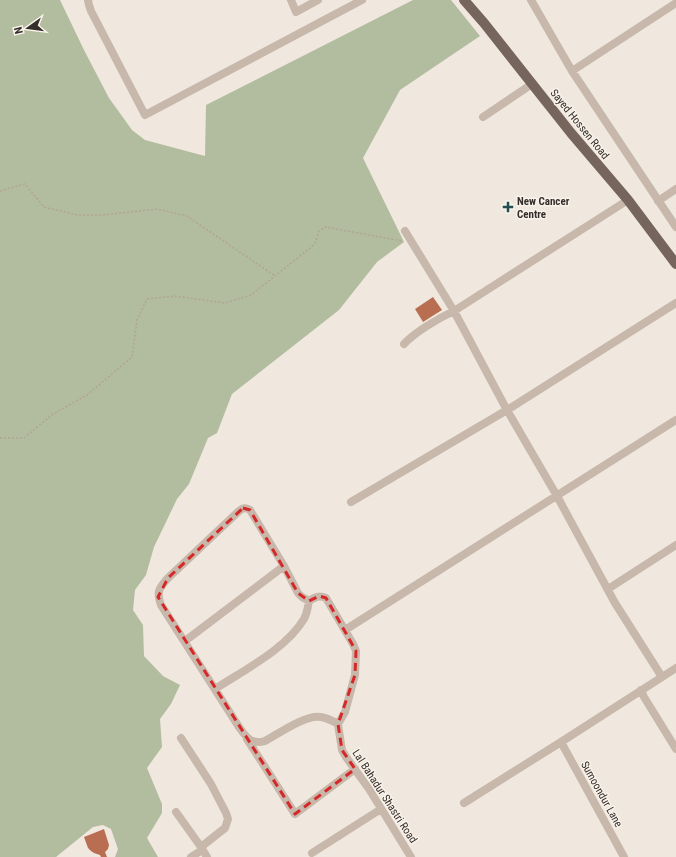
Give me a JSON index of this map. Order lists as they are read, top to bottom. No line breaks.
{"streets":{"main road":["Sayed Hossen Road"],"street":["Sumoondur Lane","Lal Bahadur Shastri Road"]},"places":{"health":["New Cancer Centre"]},"north":"left"}
